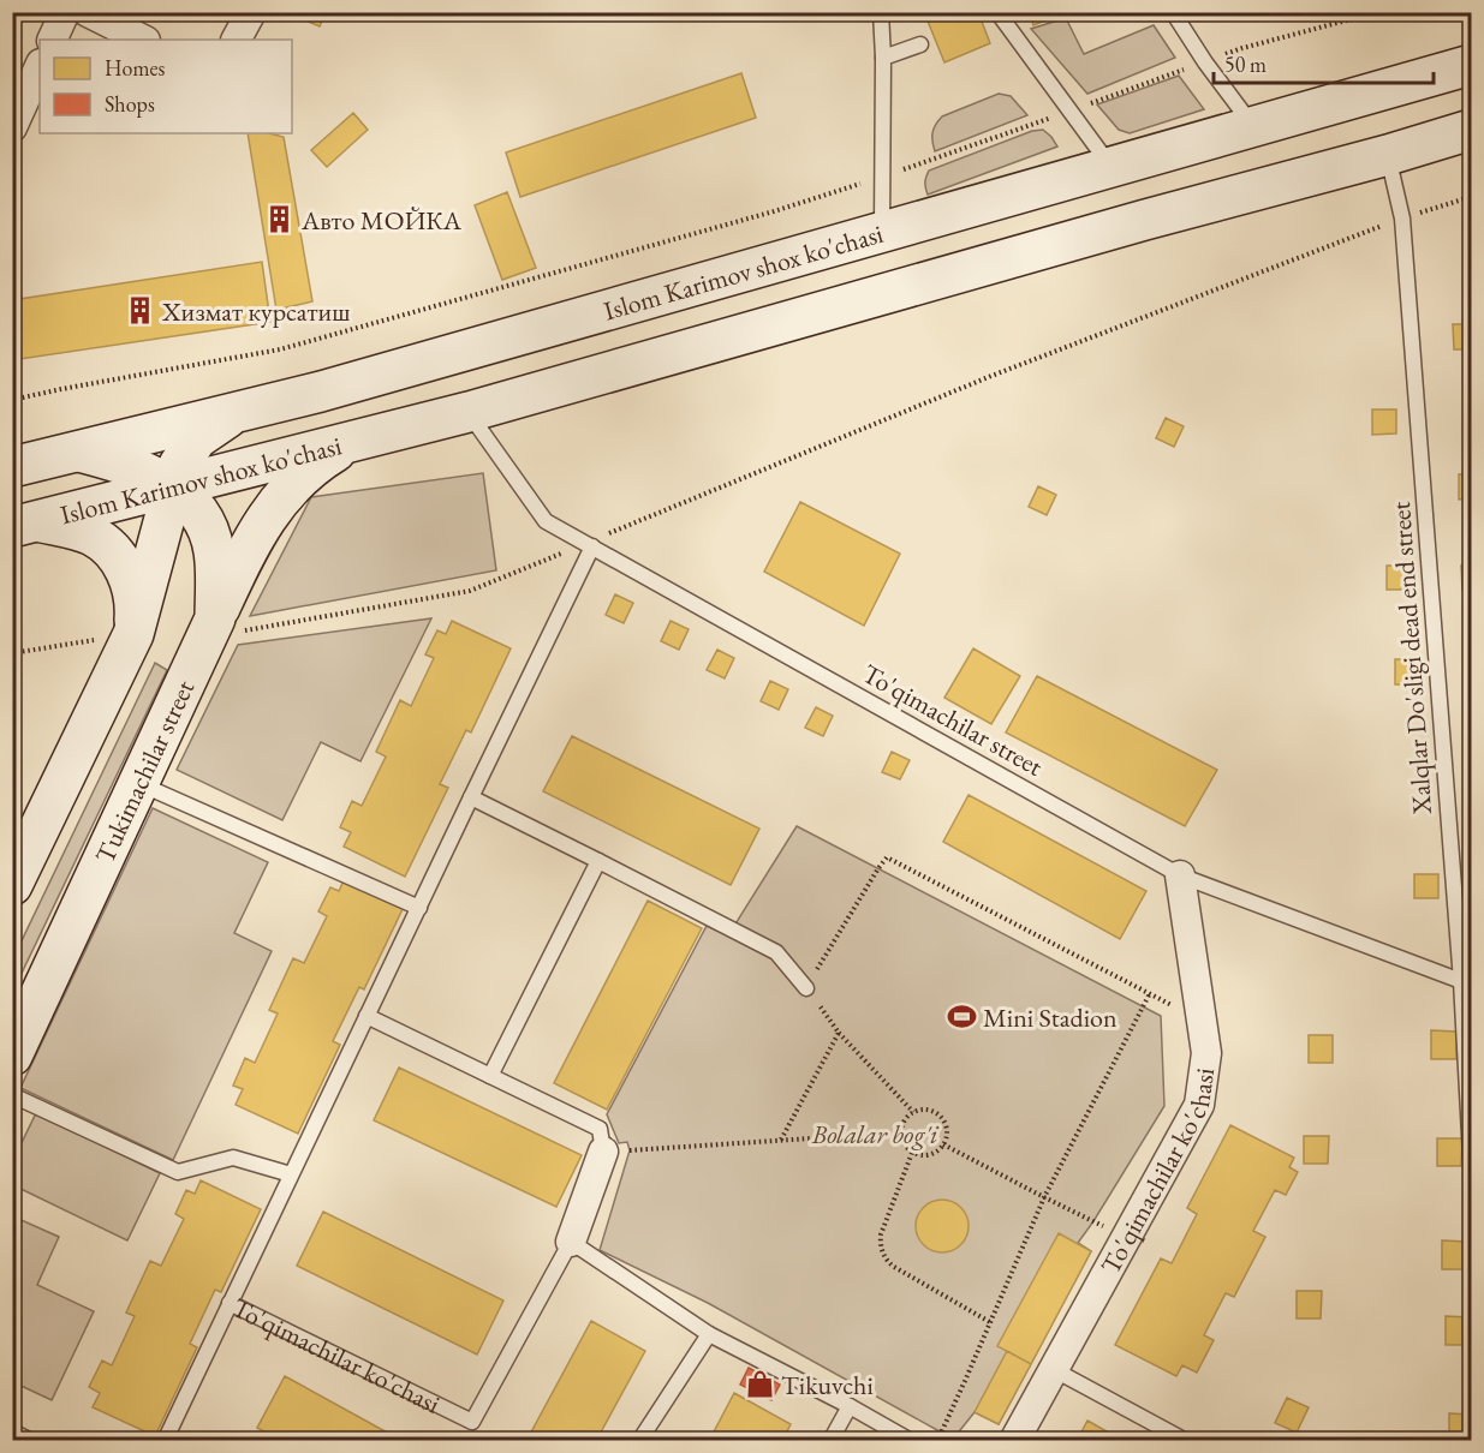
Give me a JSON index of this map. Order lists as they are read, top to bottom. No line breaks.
{"streets":{"main road":["Islom Karimov shox ko'chasi","Tukimachilar street"],"street":["To'qimachilar ko'chasi"],"lane":["Xalqlar Do'sligi dead end street","To'qimachilar street"]},"crossings":[["Islom Karimov shox ko'chasi","Xalqlar Do'sligi dead end street"],["Islom Karimov shox ko'chasi","To'qimachilar street"],["Islom Karimov shox ko'chasi","Tukimachilar street"],["Xalqlar Do'sligi dead end street","To'qimachilar street"],["To'qimachilar street","To'qimachilar ko'chasi"]],"parks":["Bolalar bog'i"],"places":{"building":["Авто МОЙКА","Хизмат курсатиш"],"sports":["Mini Stadion"],"shop":["Tikuvchi"]},"legend":["Homes","Shops"],"scale_bar":"50 m"}
